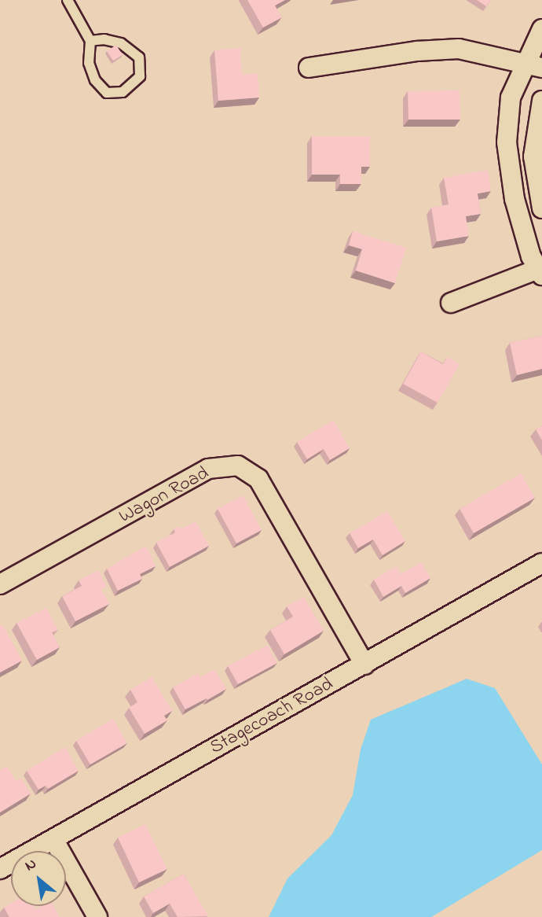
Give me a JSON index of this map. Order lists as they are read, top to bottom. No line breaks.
{"streets":{"street":["Wagon Road","Stagecoach Road"]},"crossings":[["Wagon Road","Stagecoach Road"]],"north":"top left"}
